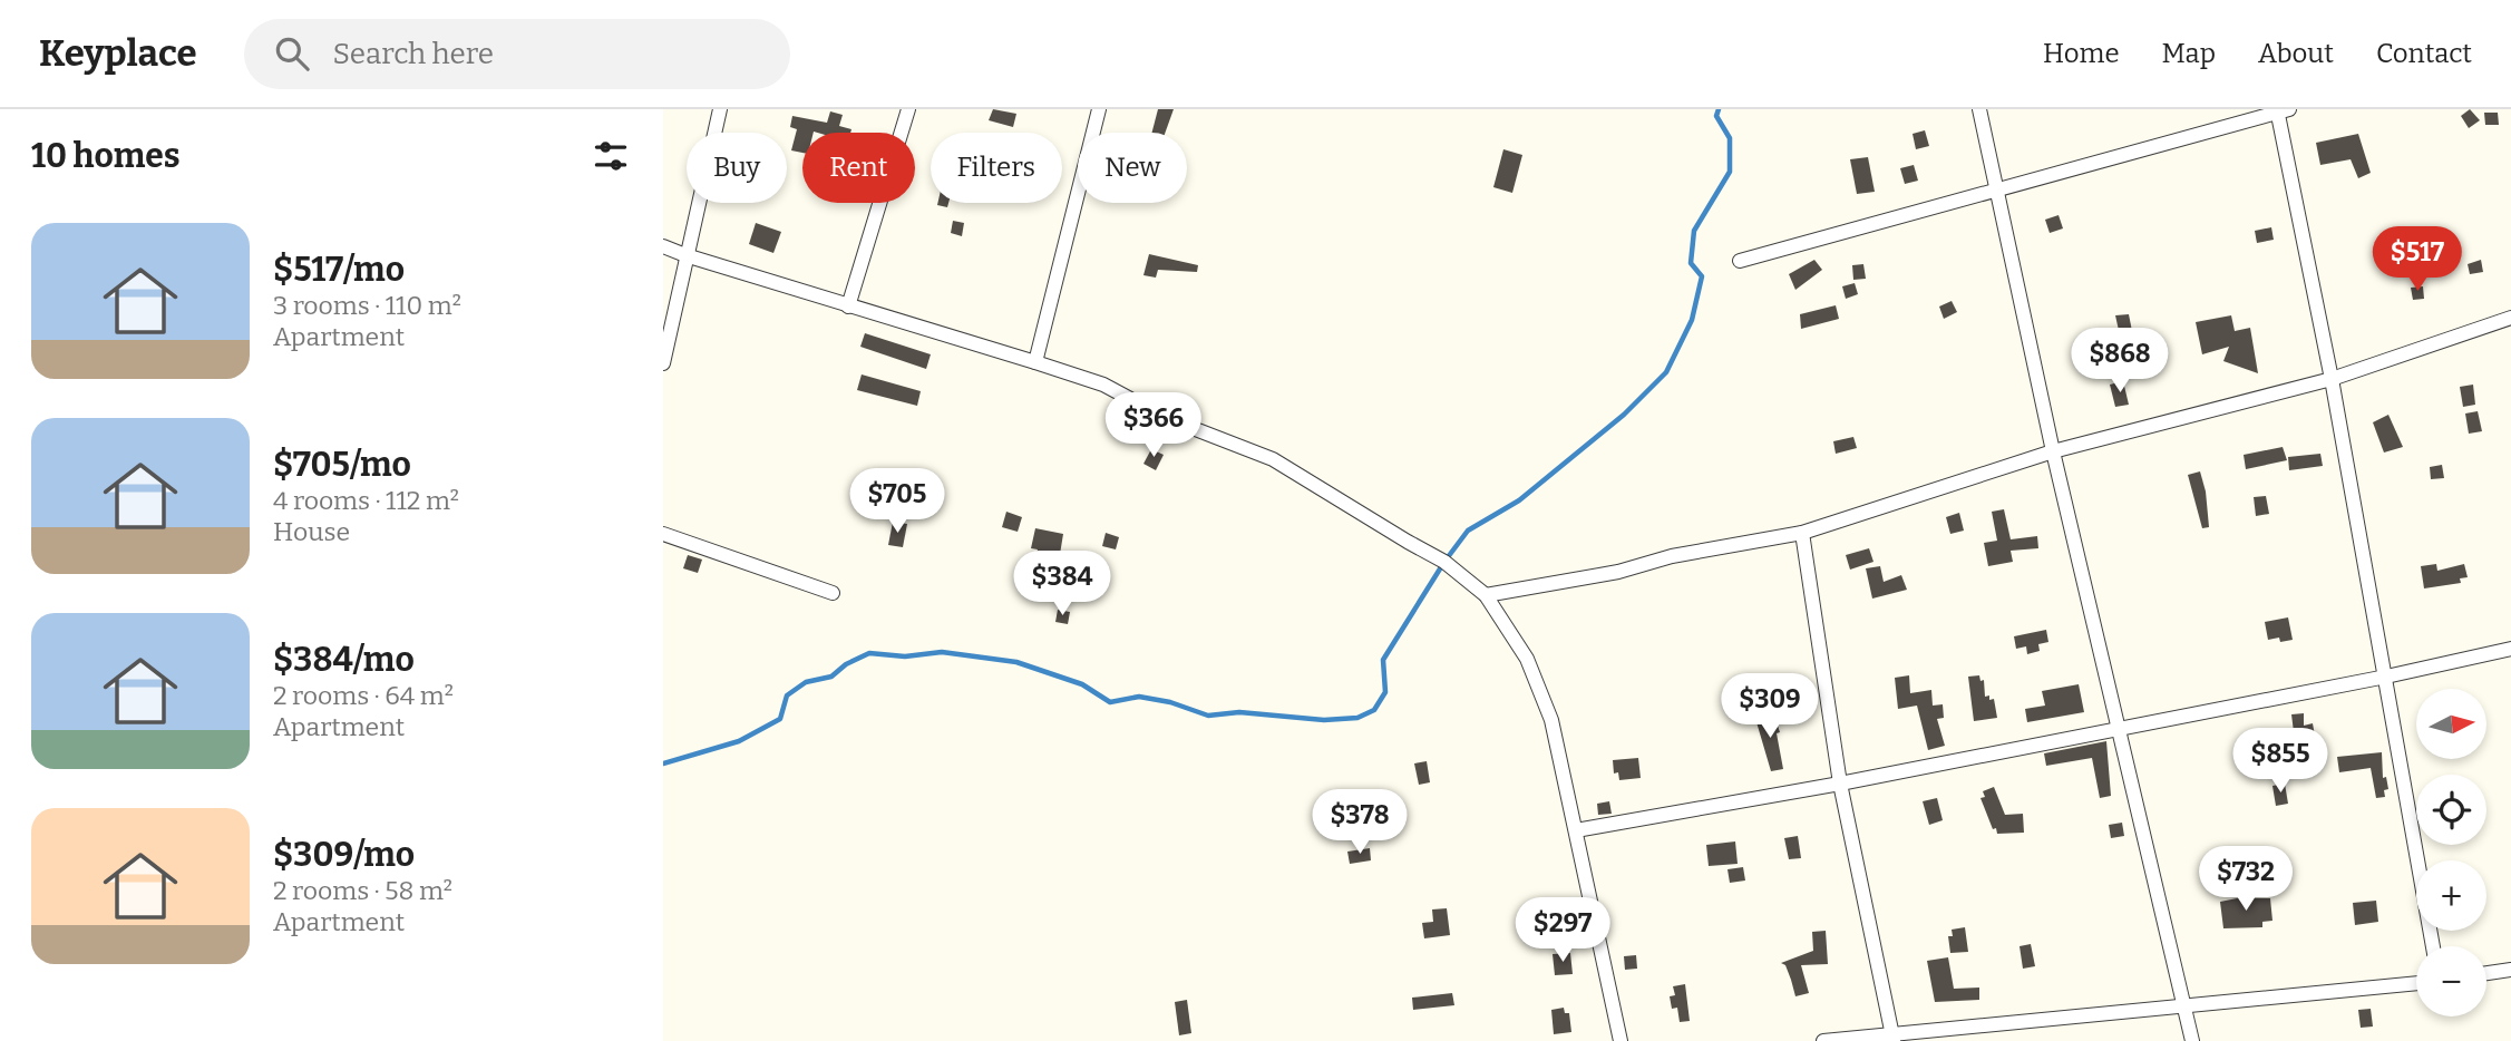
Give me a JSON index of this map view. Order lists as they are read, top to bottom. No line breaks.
{"north":"right","page":{"header":"Keyplace","search":"Search here","nav":["Home","Map","About","Contact"],"heading":"10 homes","chip":["Buy","Rent","Filters","New"],"list":[{"name":"$517/mo","note":"3 rooms · 110 m² · Apartment"},{"name":"$705/mo","note":"4 rooms · 112 m² · House"},{"name":"$384/mo","note":"2 rooms · 64 m² · Apartment"},{"name":"$309/mo","note":"2 rooms · 58 m² · Apartment"}],"price":["$517","$868","$366","$705","$384","$309","$855","$378","$732","$297"],"map_buttons":["+","−"]}}
